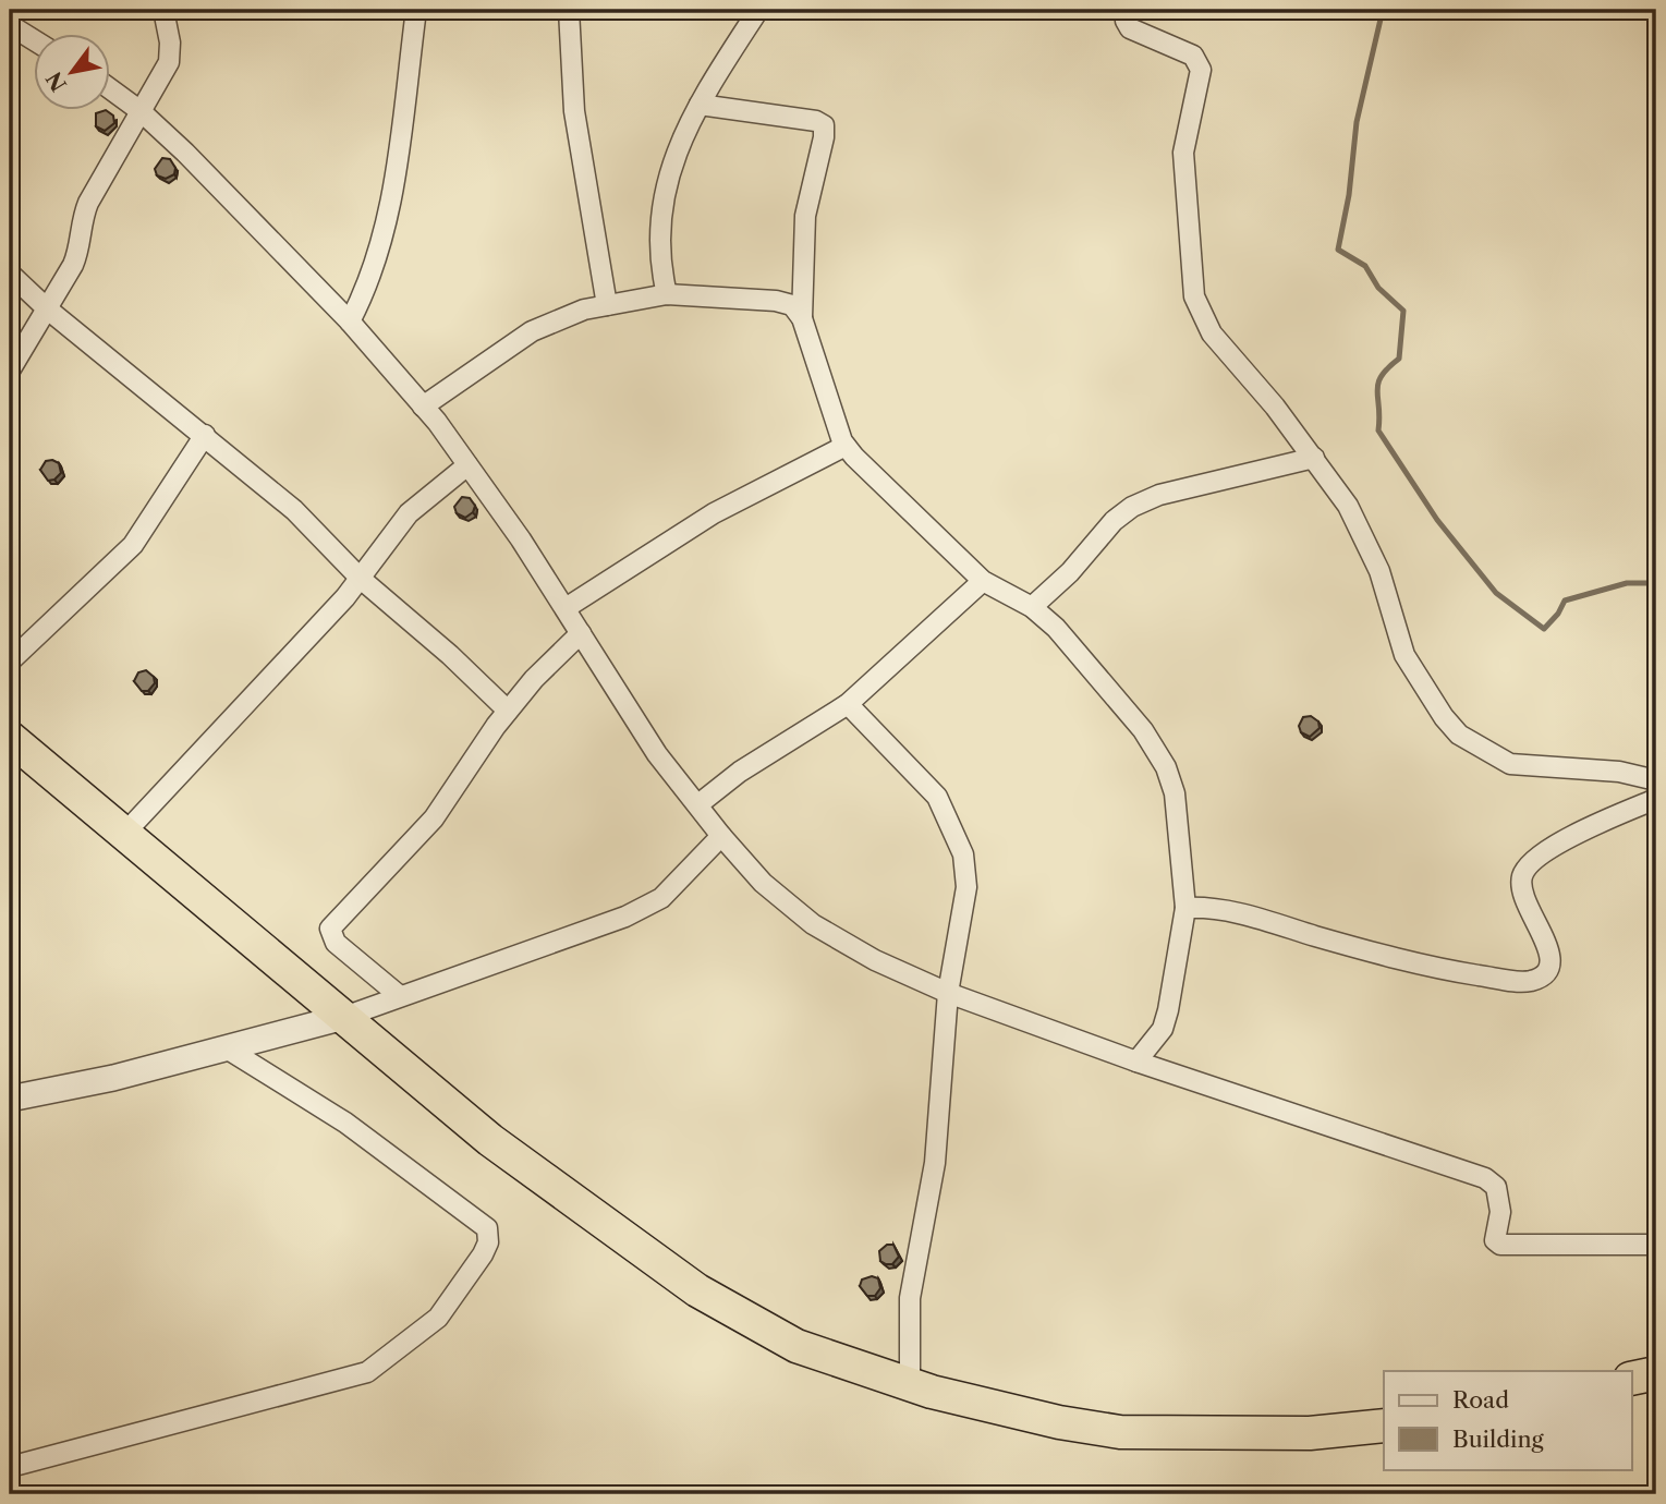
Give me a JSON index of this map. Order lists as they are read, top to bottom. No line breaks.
{"legend":["Road","Building"],"north":"bottom left"}
